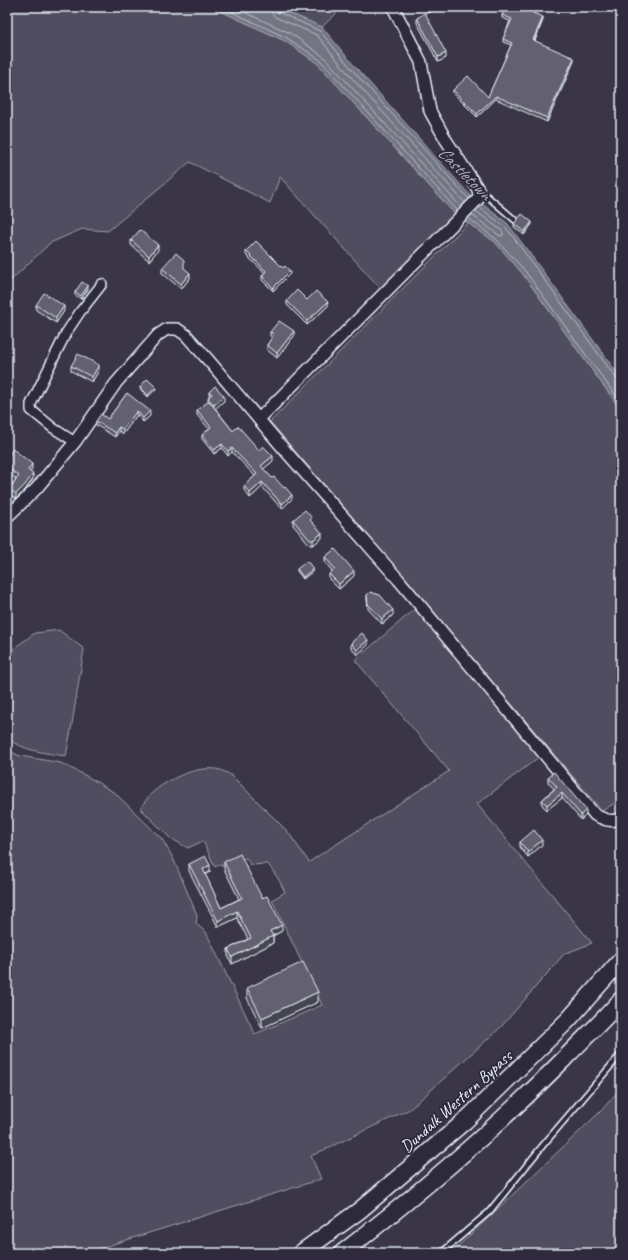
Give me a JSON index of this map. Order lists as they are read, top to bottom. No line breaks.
{"streets":{"highway":["Dundalk Western Bypass"]},"water":["Castletown"]}
